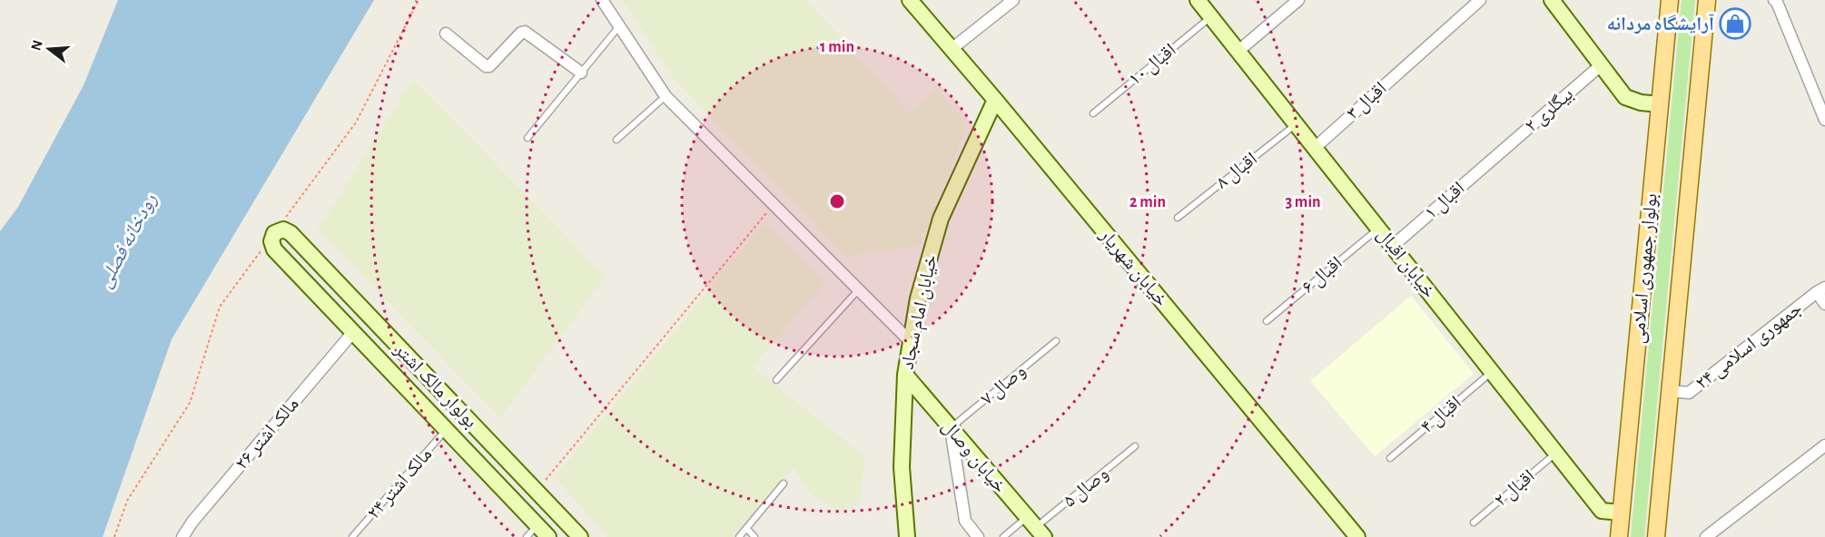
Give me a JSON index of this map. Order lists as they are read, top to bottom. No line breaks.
{"streets":{"main road":["بولوار جمهوری اسلامی"],"street":["اقبال ۳","بیگلری ۲","اقبال ۱","خیابان اقبال","خیابان شهریار","خیابان امام سجاد","جمهوری اسلامی ۲۴","بولوار مالک اشتر","مالک اشتر ۲۶","خیابان وصال"],"lane":["اقبال ۱۰","اقبال ۸","اقبال ۶","وصال ۷","اقبال ۴","مالک اشتر ۲۴","وصال ۵","اقبال ۲"]},"crossings":[["اقبال ۱۰","خیابان اقبال"],["اقبال ۳","خیابان اقبال"],["بیگلری ۲","اقبال ۱"],["اقبال ۸","خیابان اقبال"],["اقبال ۱","خیابان اقبال"],["خیابان اقبال","بولوار جمهوری اسلامی"],["خیابان اقبال","اقبال ۶"],["خیابان اقبال","اقبال ۴"],["خیابان اقبال","اقبال ۲"],["خیابان شهریار","خیابان امام سجاد"],["بولوار جمهوری اسلامی","جمهوری اسلامی ۲۴"],["خیابان امام سجاد","خیابان وصال"],["وصال ۷","خیابان وصال"],["بولوار مالک اشتر","مالک اشتر ۲۶"],["بولوار مالک اشتر","مالک اشتر ۲۴"],["خیابان وصال","وصال ۵"]],"water":["رودخانه فصلی"],"places":{"shop":["آرایشگاه مردانه"]},"north":"left","rings":["1 min","2 min","3 min"]}
